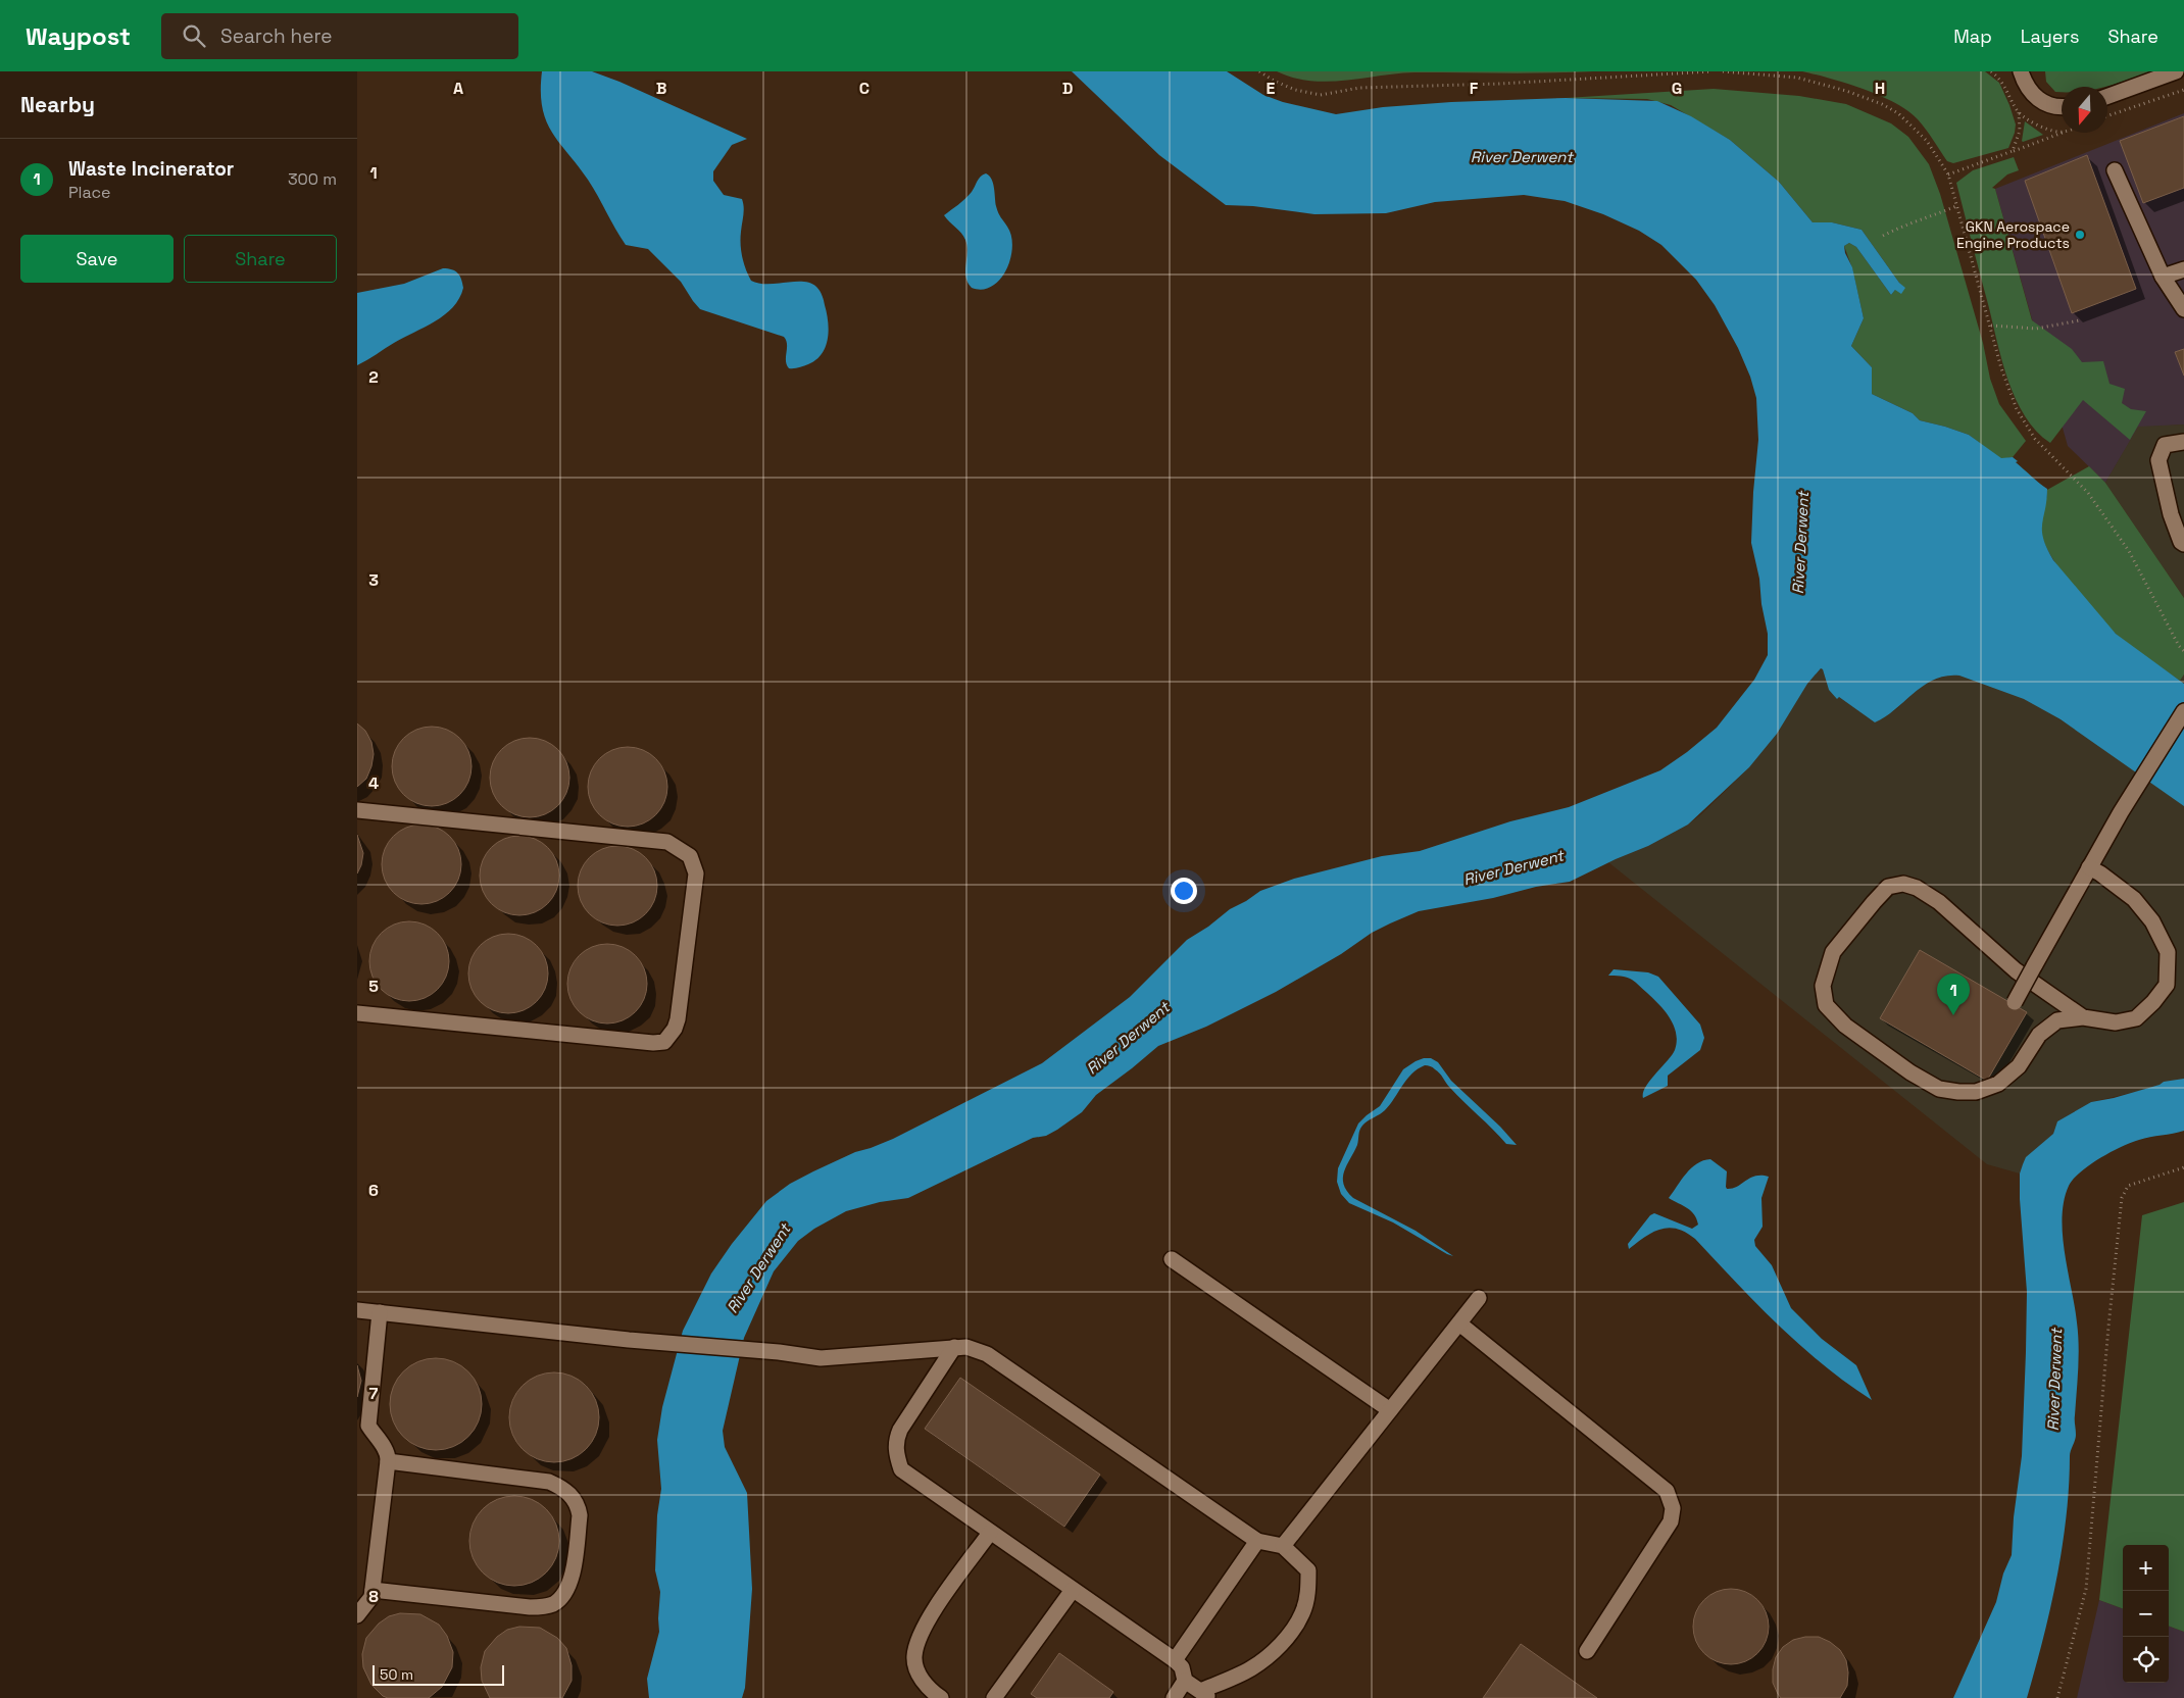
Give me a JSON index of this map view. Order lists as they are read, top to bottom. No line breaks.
{"water":["River Derwent"],"places":["GKN Aerospace Engine Products"],"scale_bar":"50 m","north":"bottom","page":{"header":"Waypost","search":"Search here","nav":["Map","Layers","Share"],"heading":"Nearby","list":[{"mark":"1","name":"Waste Incinerator","note":"Place","value":"300 m"}],"buttons":["Save","Share"],"pins":"1","map_buttons":["+","−"],"scale":"50 m"},"grid":{"columns":["A","B","C","D","E","F","G","H"],"rows":["1","2","3","4","5","6","7","8"]}}
